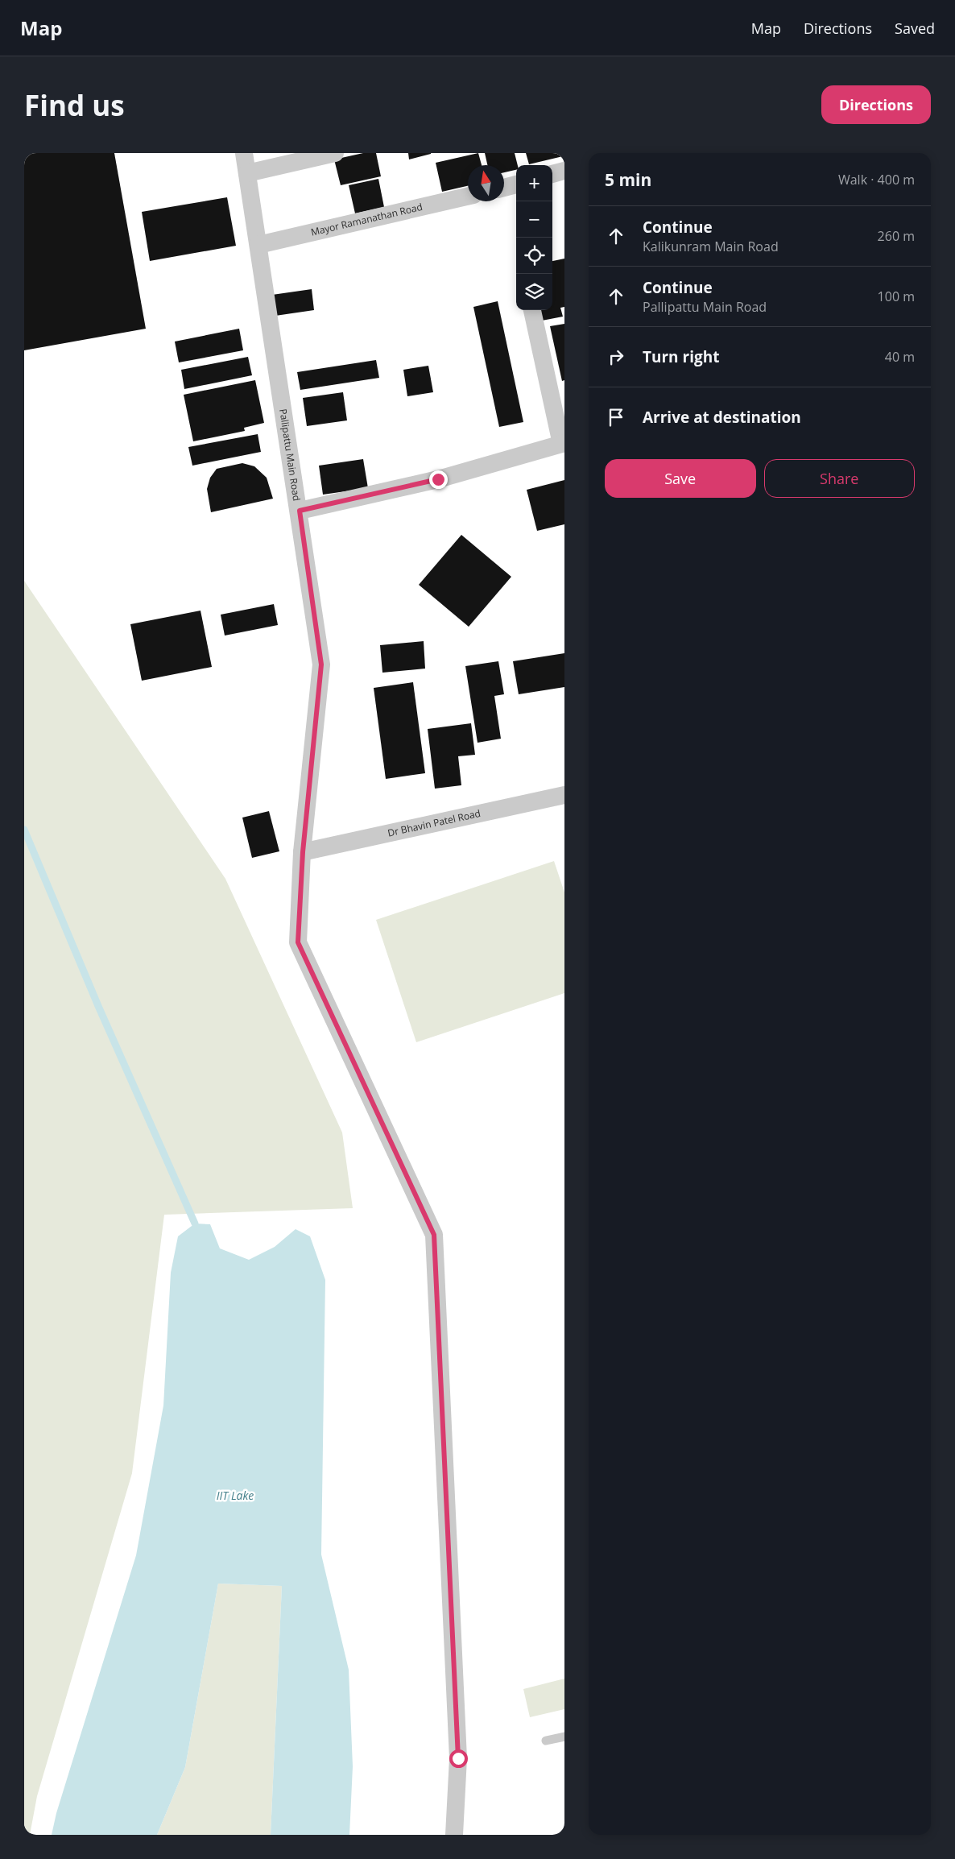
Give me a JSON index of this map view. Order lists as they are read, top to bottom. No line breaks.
{"streets":{"street":["Mayor Ramanathan Road","Pallipattu Main Road","Dr Bhavin Patel Road"]},"crossings":[["Mayor Ramanathan Road","Pallipattu Main Road"],["Pallipattu Main Road","Dr Bhavin Patel Road"]],"water":["IIT Lake"],"north":"top","page":{"header":"Map","nav":["Map","Directions","Saved"],"buttons":["Directions",["Save","Share"]],"title":"Find us","heading":["5 min","Walk · 400 m"],"map_buttons":["+","−"],"list":[["Continue","Kalikunram Main Road","260 m"],["Continue","Pallipattu Main Road","100 m"],["Turn right","40 m"],"Arrive at destination"]}}
